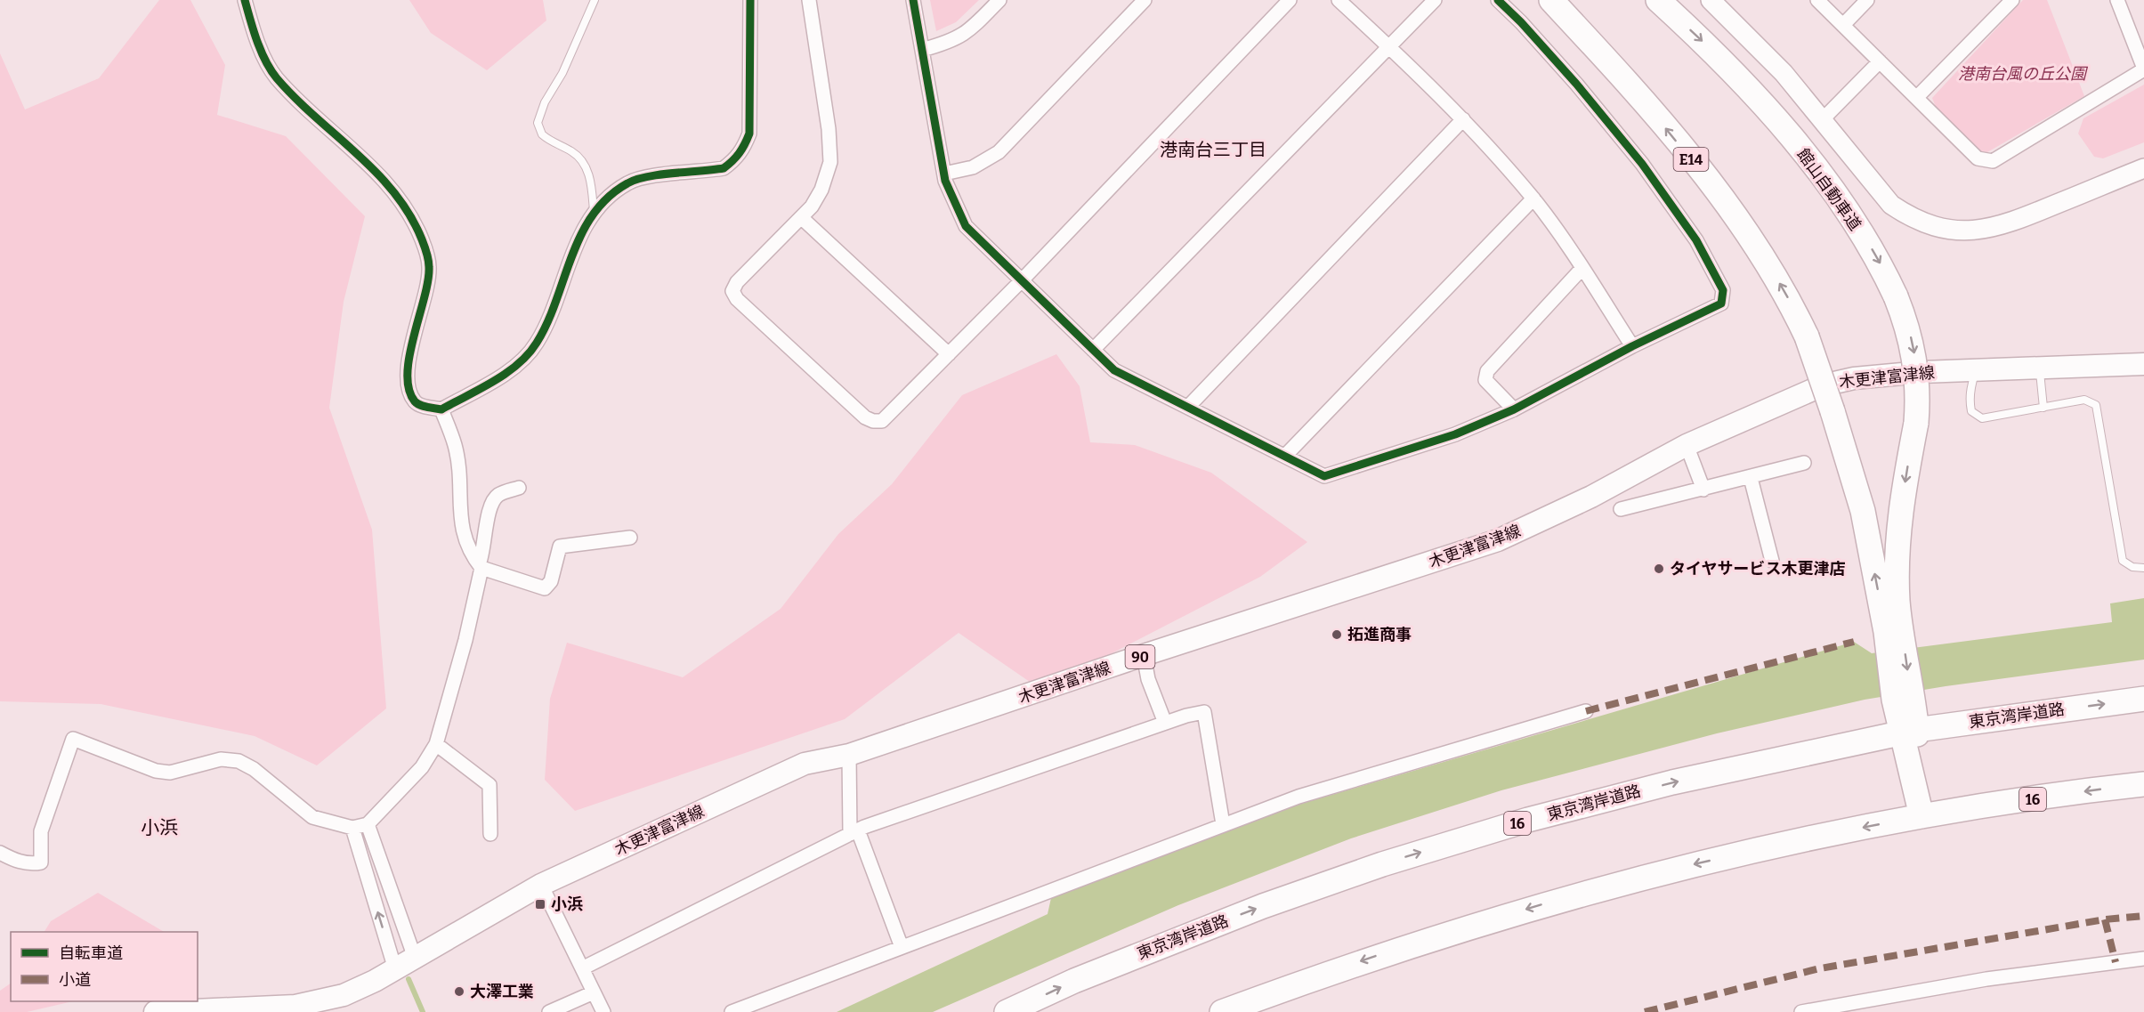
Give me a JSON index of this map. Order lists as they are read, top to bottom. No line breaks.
{"streets":{"highway":["E14","館山自動車道","東京湾岸道路","16"],"main road":["木更津富津線","90"]},"crossings":[["E14","館山自動車道"]],"districts":["港南台三丁目","小浜"],"parks":["港南台風の丘公園"],"places":{"other":["タイヤサービス木更津店","拓進商事","大澤工業"],"transit":["小浜"]},"legend":["自転車道","小道"]}
